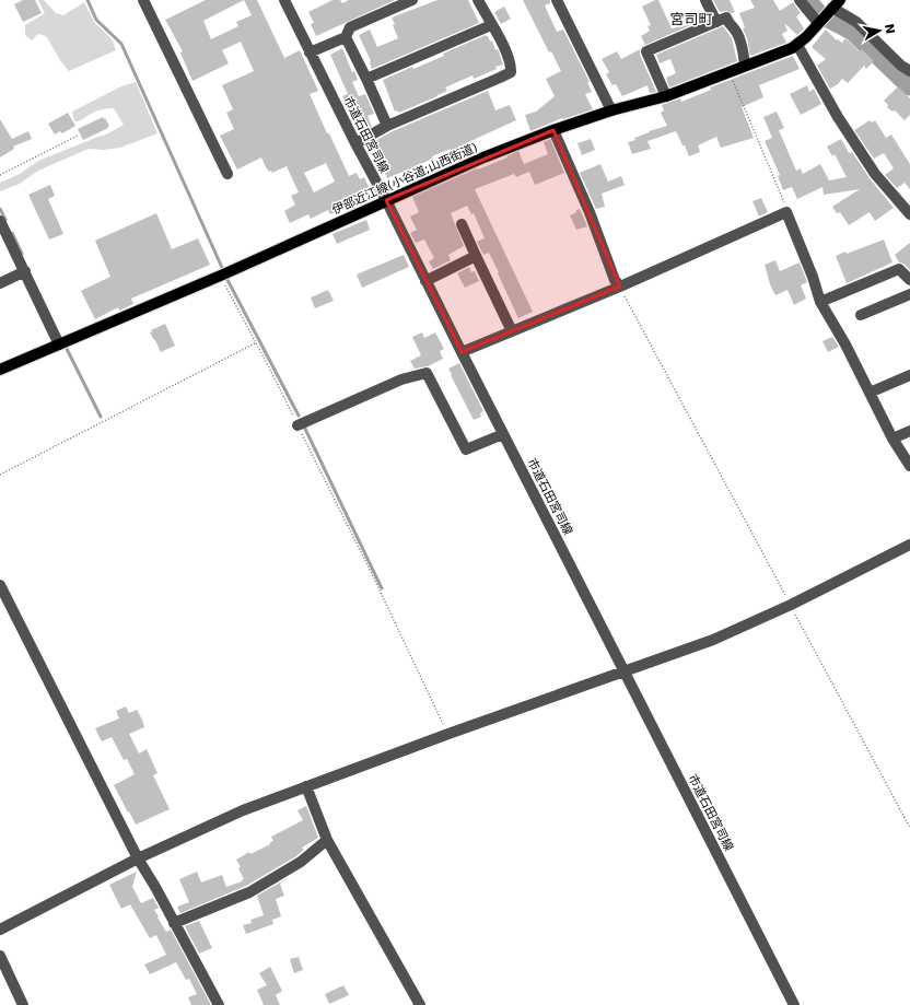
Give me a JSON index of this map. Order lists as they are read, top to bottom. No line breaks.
{"streets":{"main road":["伊部近江線(小谷道;山西街道)"],"street":["市道石田宮司線"]},"crossings":[["市道石田宮司線","伊部近江線(小谷道;山西街道)"]],"districts":["宮司町"],"north":"right"}
